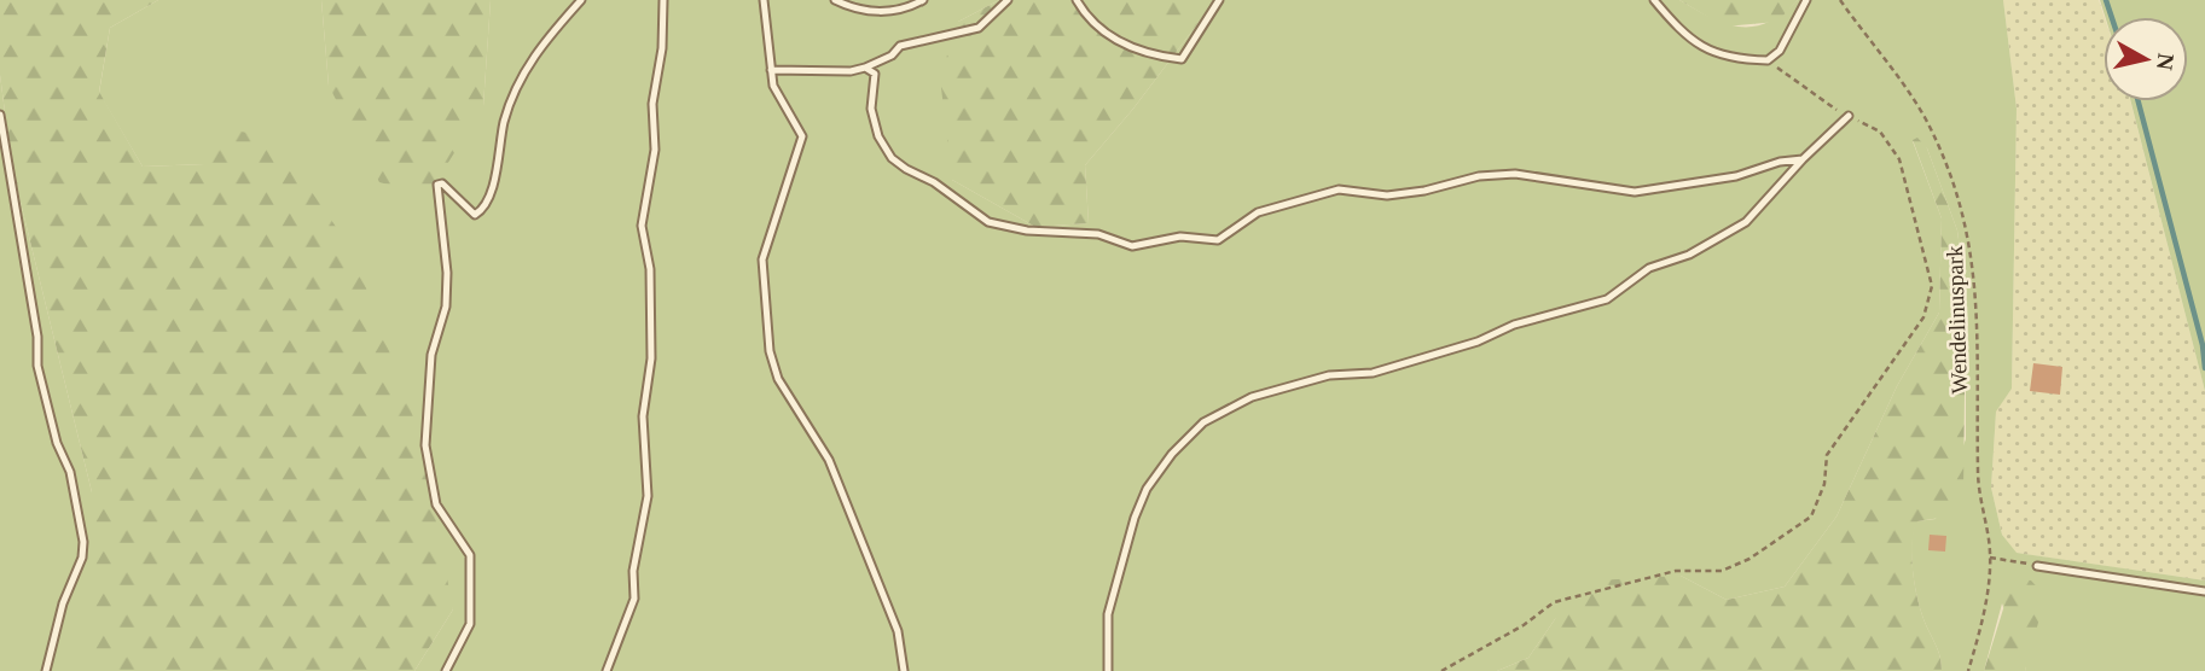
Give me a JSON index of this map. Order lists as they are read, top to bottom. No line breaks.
{"streets":{"path":["Wendelinuspark"]},"north":"right"}
